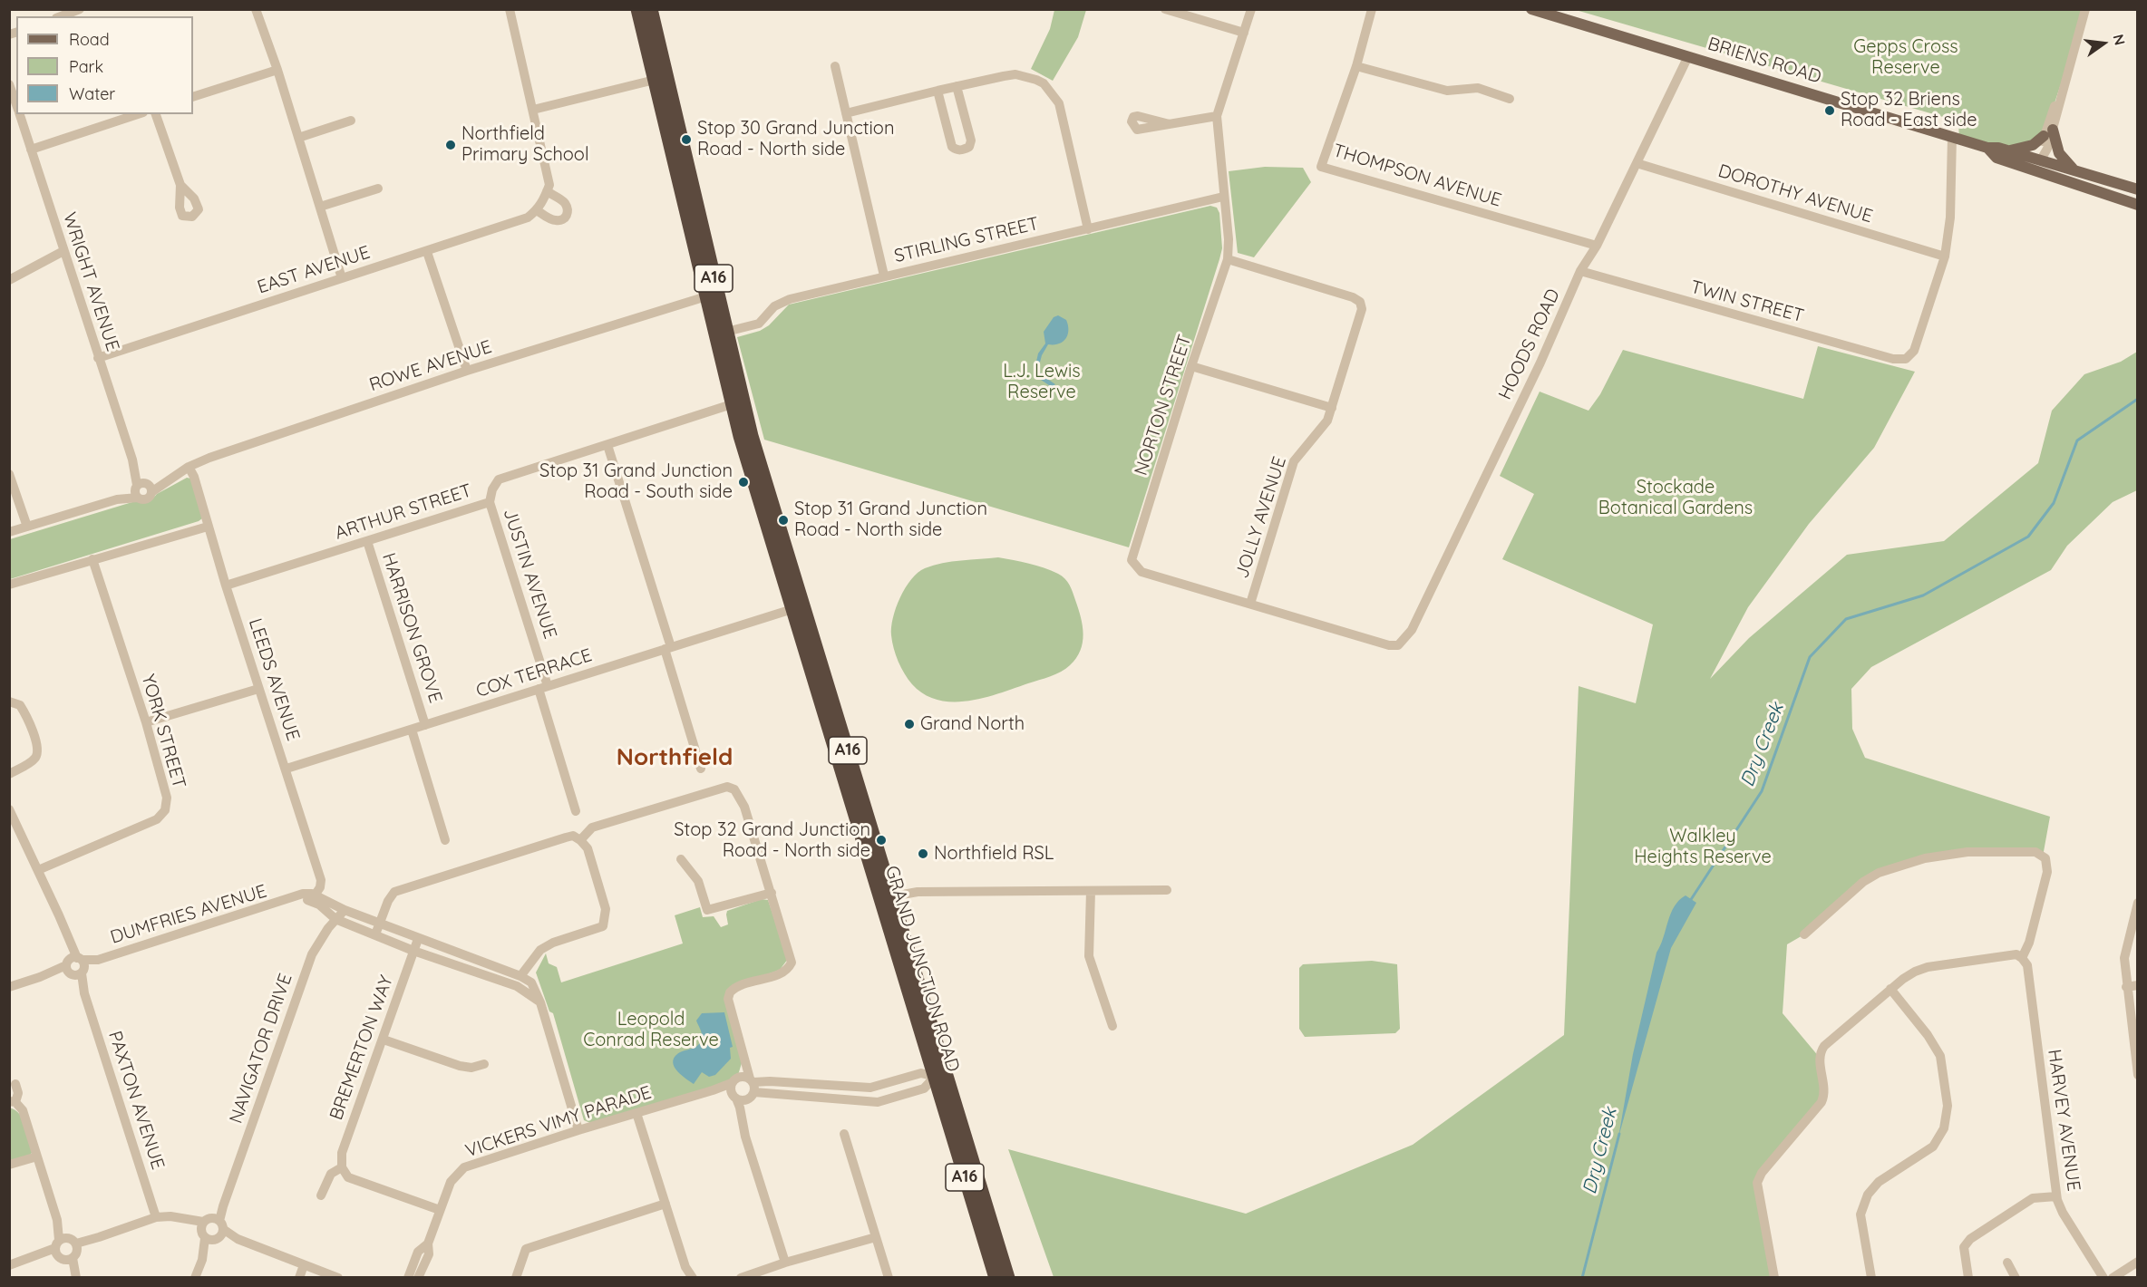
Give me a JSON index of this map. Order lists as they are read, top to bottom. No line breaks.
{"streets":{"highway":["A16","GRAND JUNCTION ROAD"],"main road":["BRIENS ROAD"],"street":["THOMPSON AVENUE","DOROTHY AVENUE","STIRLING STREET","EAST AVENUE","WRIGHT AVENUE","TWIN STREET","HOODS ROAD","ROWE AVENUE","NORTON STREET","ARTHUR STREET","JOLLY AVENUE","JUSTIN AVENUE","HARRISON GROVE","COX TERRACE","LEEDS AVENUE","YORK STREET","DUMFRIES AVENUE","BREMERTON WAY","NAVIGATOR DRIVE","PAXTON AVENUE","HARVEY AVENUE","VICKERS VIMY PARADE"]},"crossings":[["BRIENS ROAD","HOODS ROAD"],["THOMPSON AVENUE","HOODS ROAD"],["DOROTHY AVENUE","TWIN STREET"],["DOROTHY AVENUE","HOODS ROAD"],["STIRLING STREET","NORTON STREET"],["STIRLING STREET","GRAND JUNCTION ROAD"],["EAST AVENUE","WRIGHT AVENUE"],["WRIGHT AVENUE","ROWE AVENUE"],["TWIN STREET","HOODS ROAD"],["HOODS ROAD","NORTON STREET"],["HOODS ROAD","JOLLY AVENUE"],["ROWE AVENUE","LEEDS AVENUE"],["ROWE AVENUE","GRAND JUNCTION ROAD"],["NORTON STREET","JOLLY AVENUE"],["ARTHUR STREET","JUSTIN AVENUE"],["ARTHUR STREET","HARRISON GROVE"],["ARTHUR STREET","LEEDS AVENUE"],["ARTHUR STREET","GRAND JUNCTION ROAD"],["JUSTIN AVENUE","COX TERRACE"],["HARRISON GROVE","COX TERRACE"],["COX TERRACE","LEEDS AVENUE"],["COX TERRACE","GRAND JUNCTION ROAD"],["LEEDS AVENUE","DUMFRIES AVENUE"],["YORK STREET","PAXTON AVENUE"],["DUMFRIES AVENUE","PAXTON AVENUE"]],"districts":["Northfield"],"water":["Dry Creek"],"parks":["Gepps Cross Reserve","L.J. Lewis Reserve","Stockade Botanical Gardens","Walkley Heights Reserve","Leopold Conrad Reserve"],"places":["Stop 32 Briens Road - East side","Stop 30 Grand Junction Road - North side","Northfield Primary School","Stop 31 Grand Junction Road - South side","Stop 31 Grand Junction Road - North side","Grand North","Stop 32 Grand Junction Road - North side","Northfield RSL"],"legend":["Road","Park","Water"],"north":"right"}
